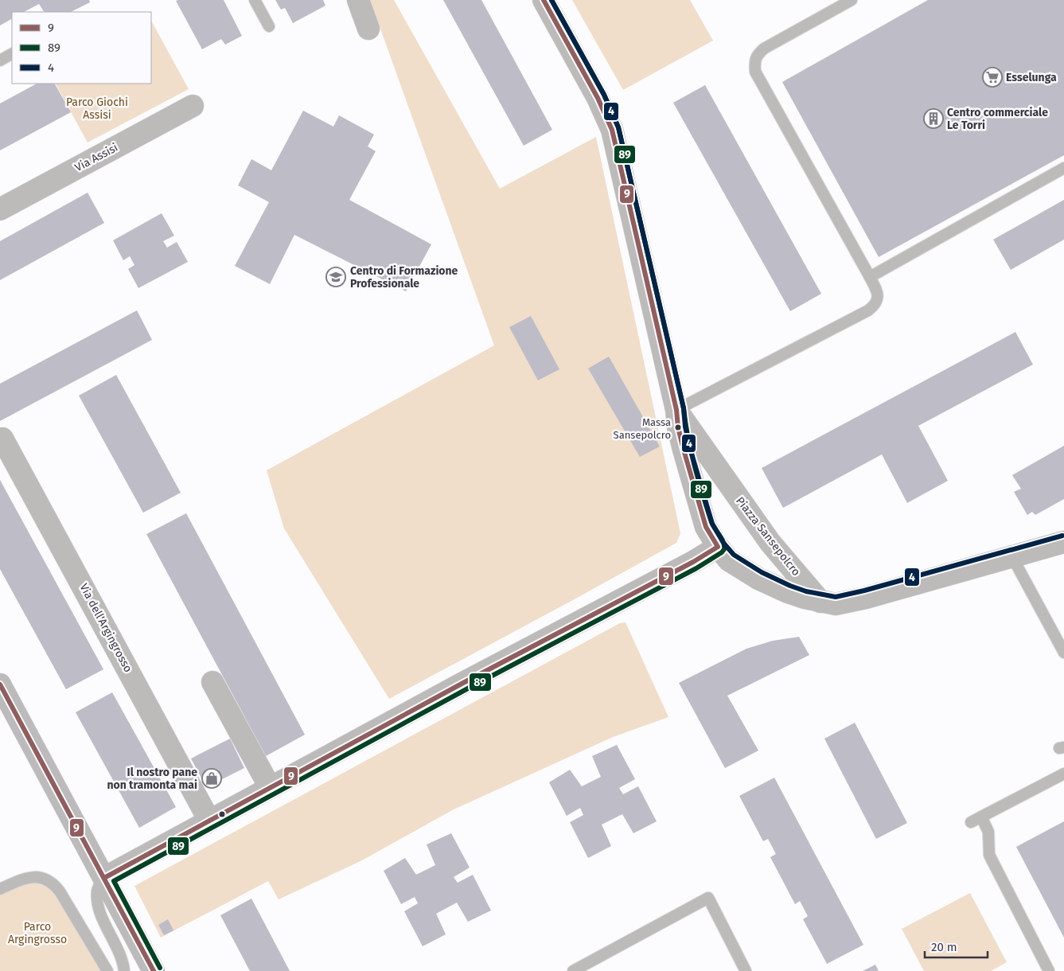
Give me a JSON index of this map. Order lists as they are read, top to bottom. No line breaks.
{"streets":{"street":["Via Assisi","Piazza Sansepolcro","Via dell'Argingrosso"]},"parks":["Parco Giochi Assisi","Parco Argingrosso"],"places":{"supermarket":["Esselunga"],"building":["Centro commerciale Le Torri"],"school or university":["Centro di Formazione Professionale"],"other":["Massa Sansepolcro"],"shop":["Il nostro pane non tramonta mai"]},"lines":["transit line 9","transit line 89","transit line 4"],"legend":["9","89","4"],"scale_bar":"20 m"}
